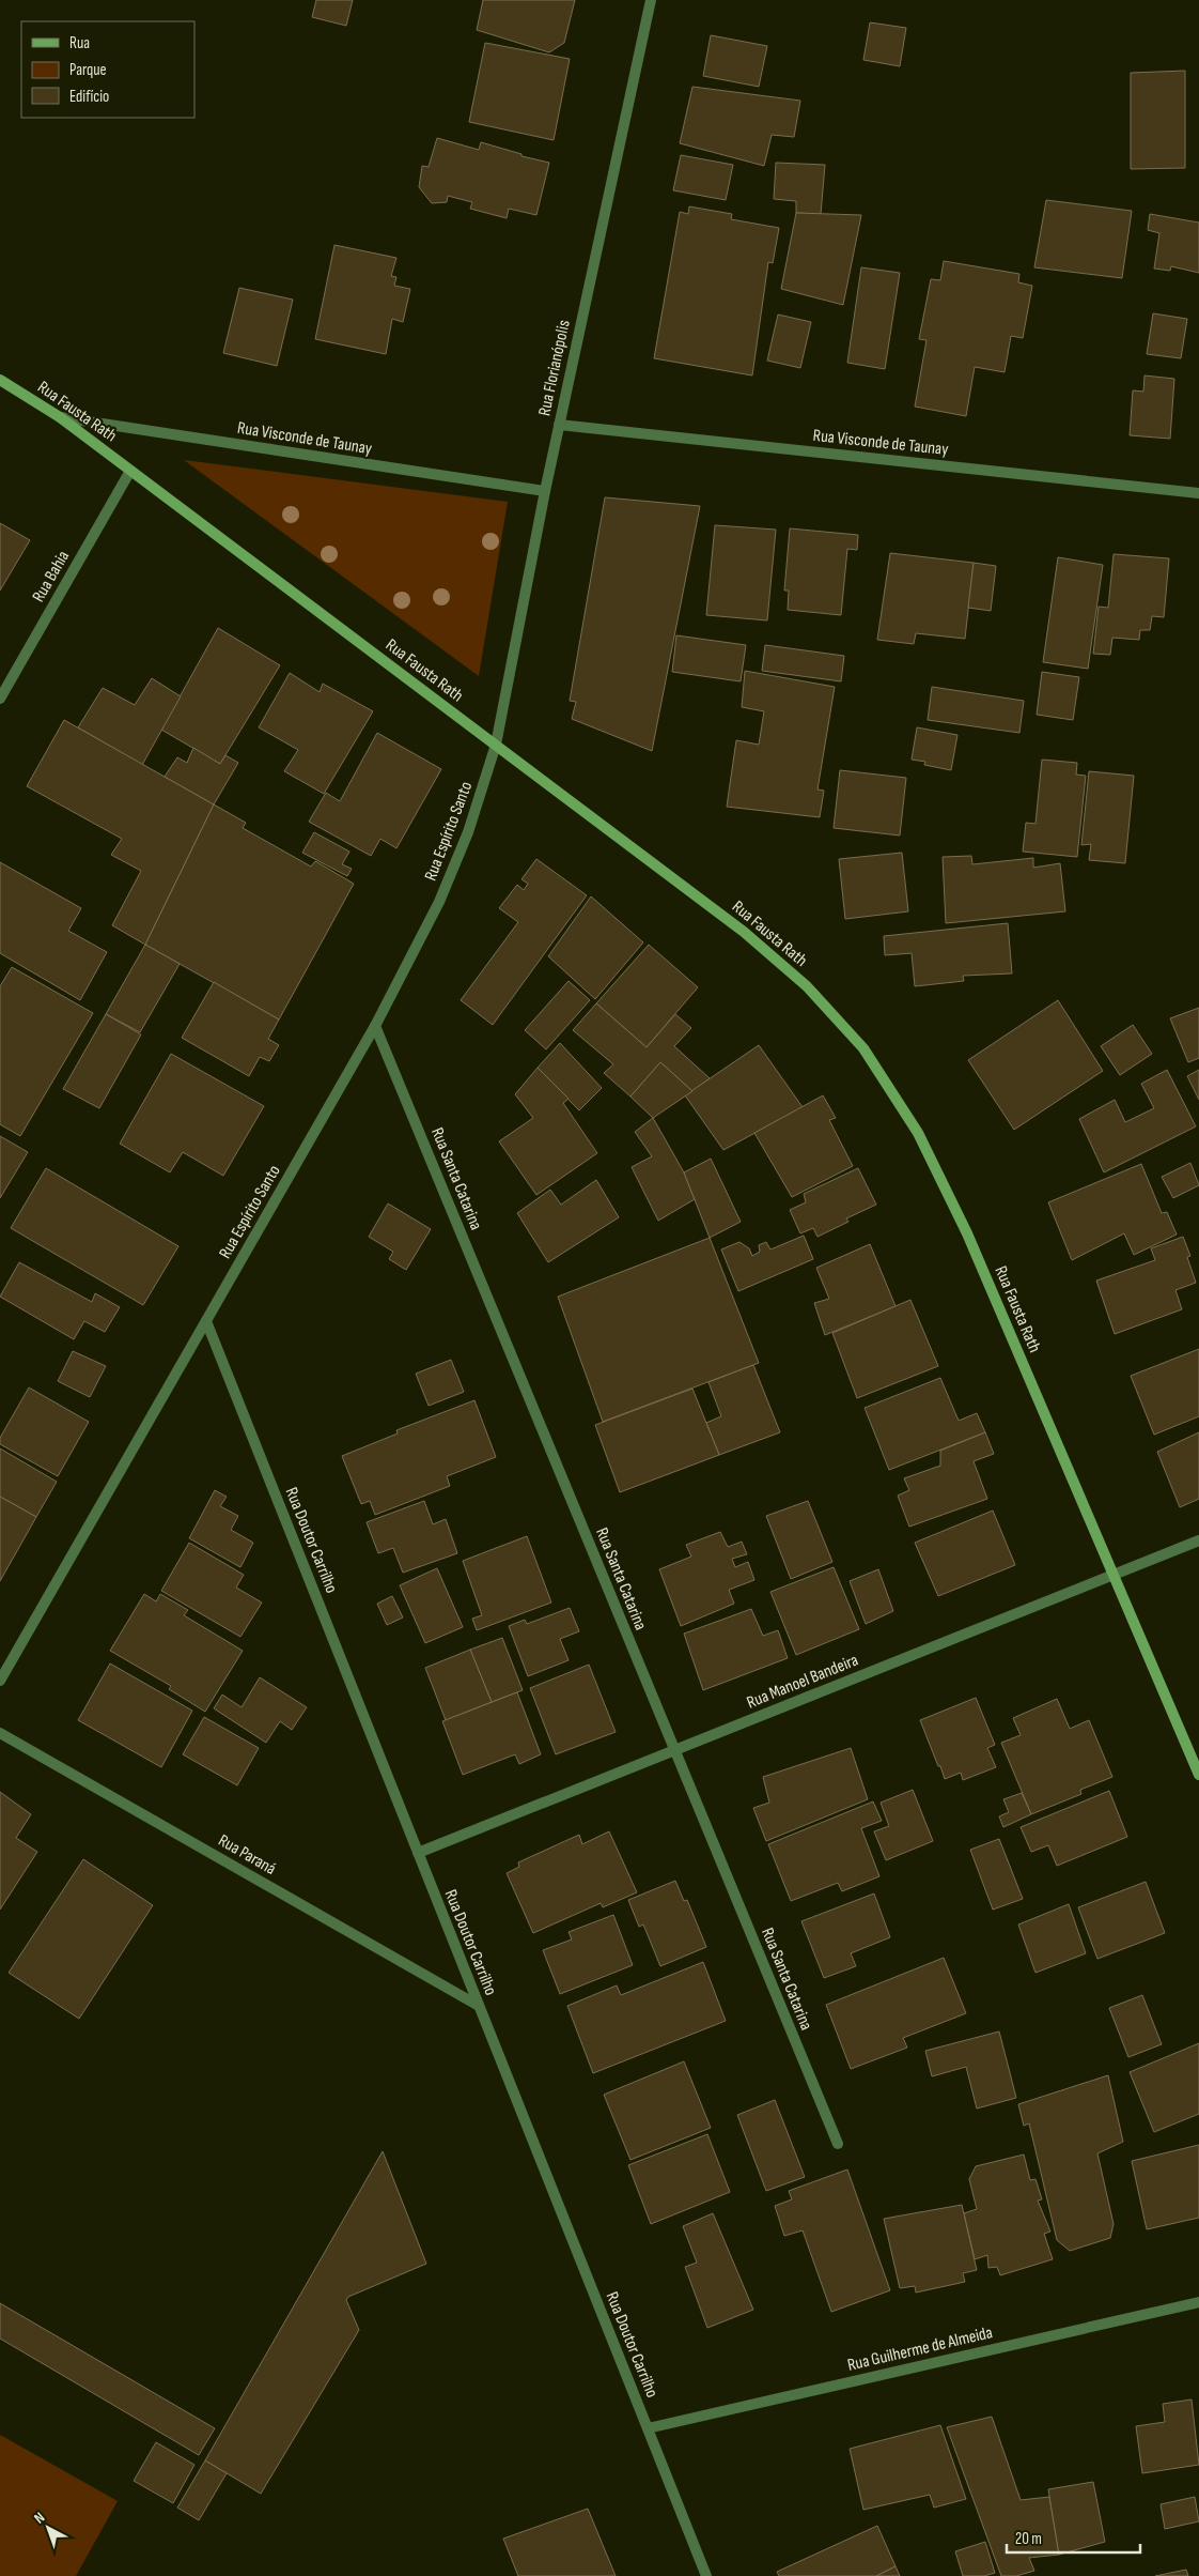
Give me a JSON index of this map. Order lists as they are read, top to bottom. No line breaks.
{"streets":{"street":["Rua Florianópolis","Rua Fausta Rath","Rua Visconde de Taunay","Rua Bahia","Rua Espírito Santo","Rua Santa Catarina","Rua Doutor Carrilho","Rua Manoel Bandeira","Rua Paraná","Rua Guilherme de Almeida"]},"crossings":[["Rua Florianópolis","Rua Fausta Rath"],["Rua Florianópolis","Rua Visconde de Taunay"],["Rua Florianópolis","Rua Espírito Santo"],["Rua Fausta Rath","Rua Visconde de Taunay"],["Rua Fausta Rath","Rua Bahia"],["Rua Fausta Rath","Rua Espírito Santo"],["Rua Fausta Rath","Rua Manoel Bandeira"],["Rua Espírito Santo","Rua Santa Catarina"],["Rua Espírito Santo","Rua Doutor Carrilho"],["Rua Santa Catarina","Rua Manoel Bandeira"],["Rua Doutor Carrilho","Rua Manoel Bandeira"],["Rua Doutor Carrilho","Rua Paraná"],["Rua Doutor Carrilho","Rua Guilherme de Almeida"]],"legend":["Rua","Parque","Edifício"],"scale_bar":"20 m","north":"top left"}
